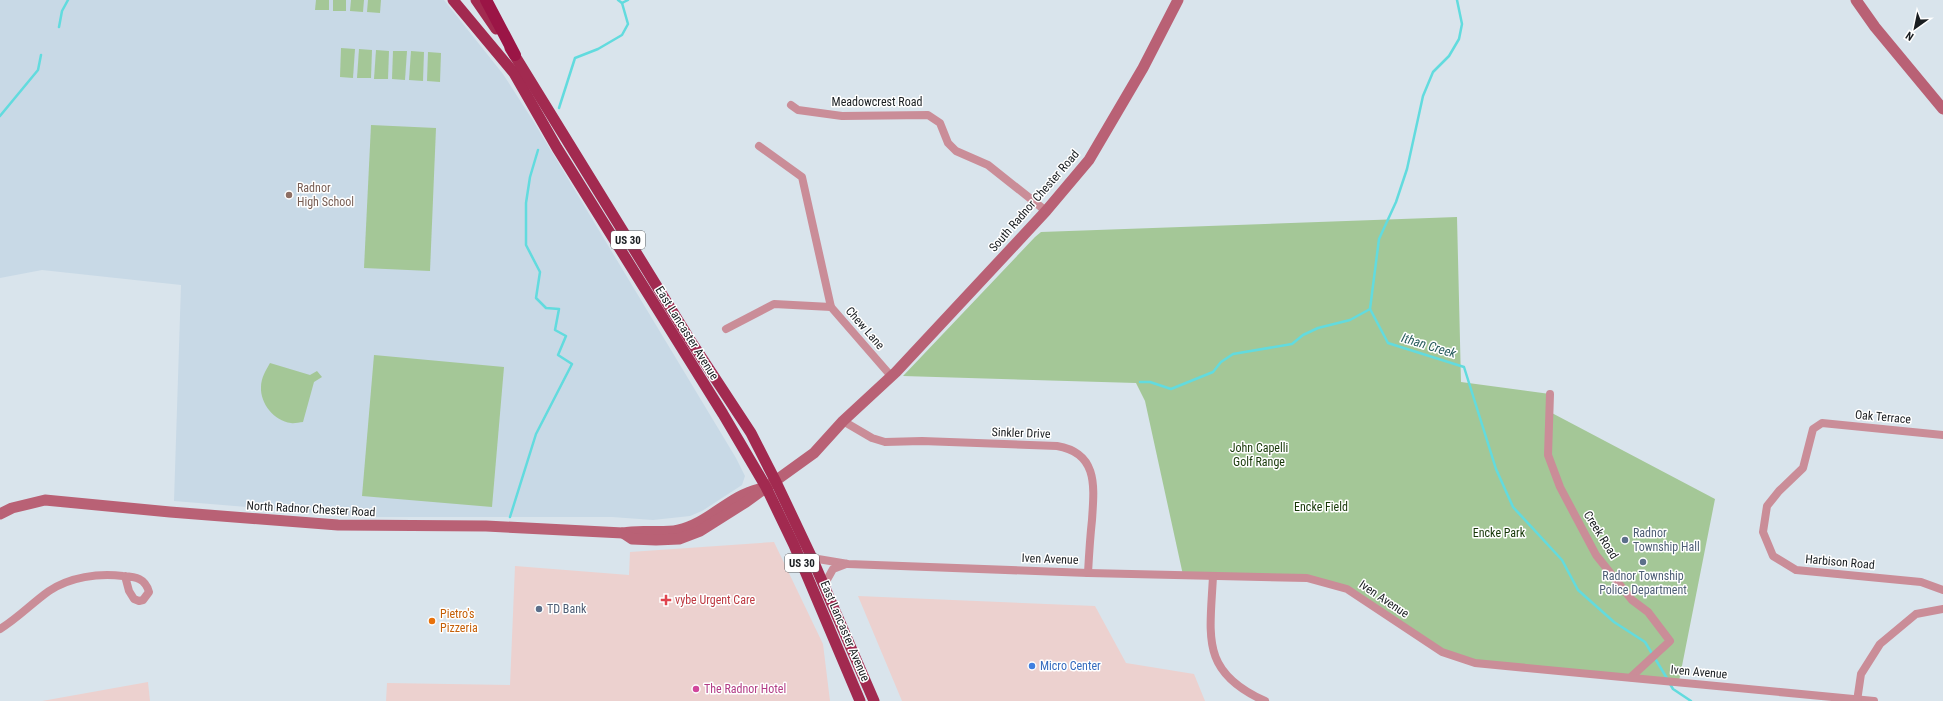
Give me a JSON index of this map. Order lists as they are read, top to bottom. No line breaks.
{"streets":{"highway":["US 30","East Lancaster Avenue"],"main road":["South Radnor Chester Road","North Radnor Chester Road"],"street":["Meadowcrest Road","Chew Lane","Oak Terrace","Sinkler Drive","Creek Road","Iven Avenue","Harbison Road"]},"crossings":[["Meadowcrest Road","South Radnor Chester Road"],["South Radnor Chester Road","Chew Lane"],["South Radnor Chester Road","North Radnor Chester Road"],["Chew Lane","North Radnor Chester Road"],["East Lancaster Avenue","North Radnor Chester Road"],["East Lancaster Avenue","Iven Avenue"],["Oak Terrace","Harbison Road"],["Sinkler Drive","North Radnor Chester Road"],["Sinkler Drive","Iven Avenue"],["Creek Road","Iven Avenue"]],"water":["Ithan Creek"],"parks":["John Capelli Golf Range","Encke Field","Encke Park"],"places":{"other":["Radnor High School","Radnor Township Hall","Radnor Township Police Department","TD Bank","Pietro's Pizzeria","Micro Center","The Radnor Hotel"],"health":["vybe Urgent Care"]},"north":"bottom left"}
